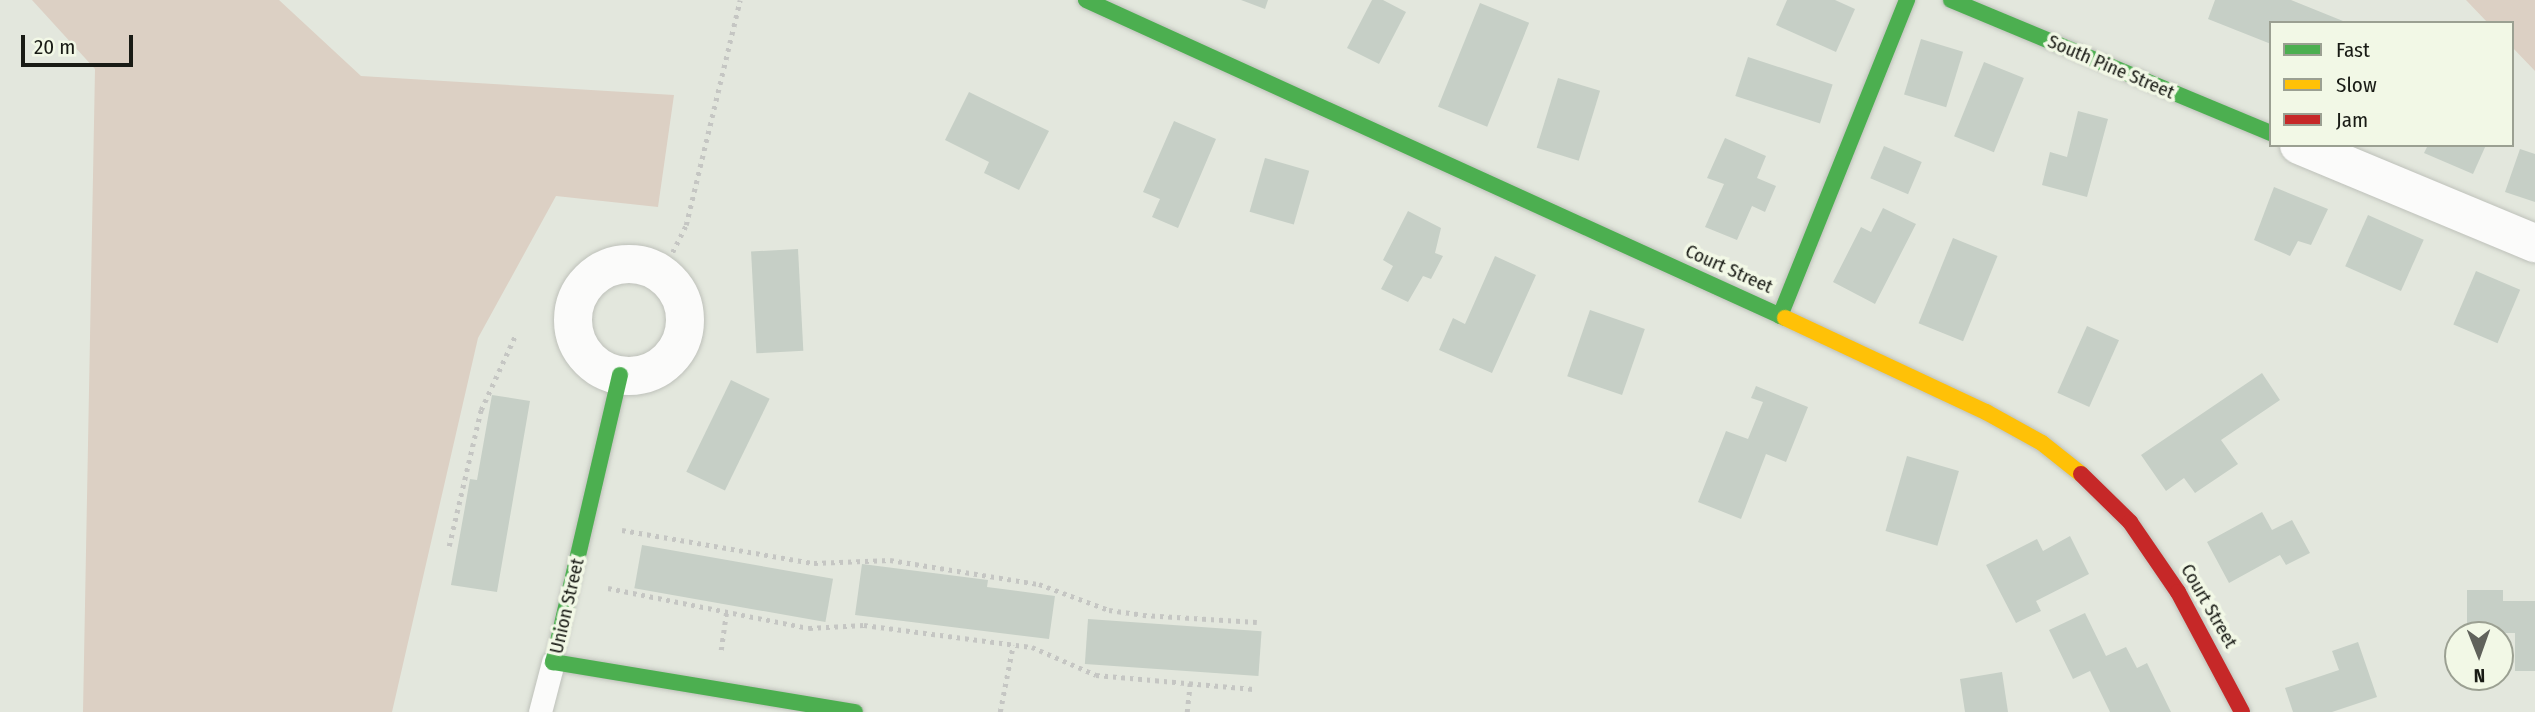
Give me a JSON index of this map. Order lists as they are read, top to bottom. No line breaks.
{"streets":{"street":["South Pine Street","Court Street","Union Street"]},"legend":["Fast","Slow","Jam"],"scale_bar":"20 m","north":"bottom"}
